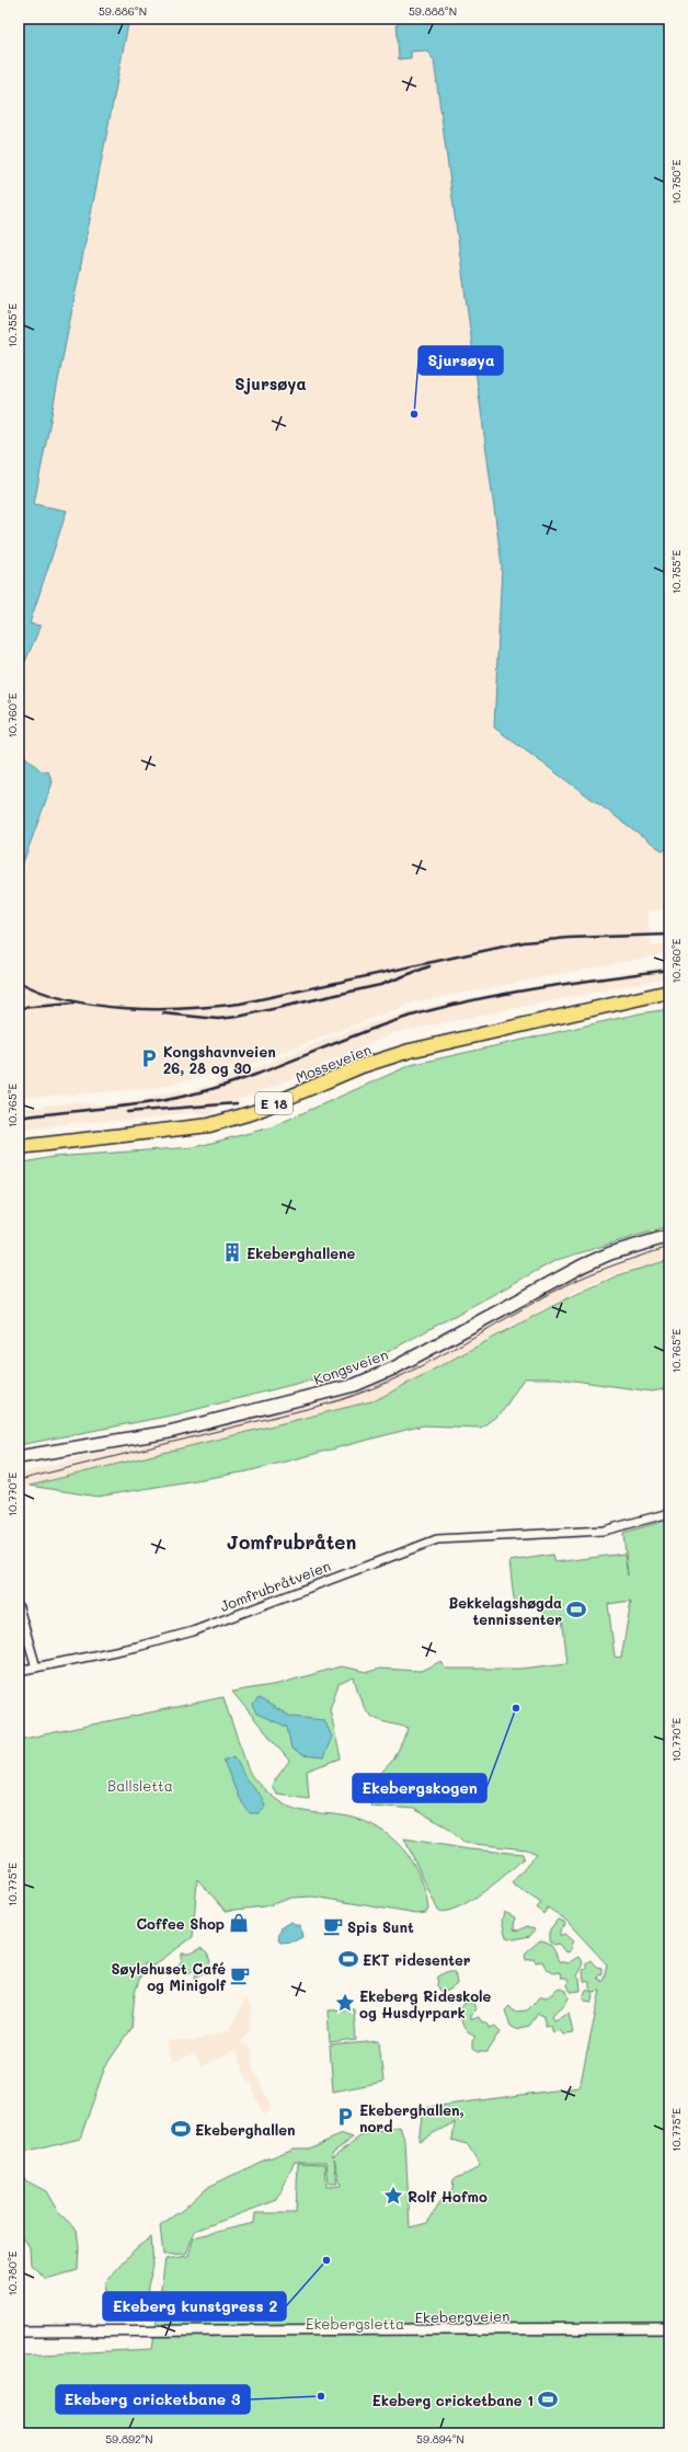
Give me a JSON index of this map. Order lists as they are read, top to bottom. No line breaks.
{"streets":{"highway":["Mosseveien","E 18"],"main road":["Kongsveien"],"street":["Jomfrubråtveien","Ekebergveien"]},"districts":["Sjursøya","Jomfrubråten"],"parks":["Ballsletta","Ekebergsletta"],"places":{"other":["Sjursøya","Ekebergskogen","Ekeberg kunstgress 2","Ekeberg cricketbane 3"],"parking":["Kongshavnveien 26, 28 og 30","Ekeberghallen, nord"],"building":["Ekeberghallene"],"sports":["Bekkelagshøgda tennissenter","EKT ridesenter","Ekeberghallen","Ekeberg cricketbane 1"],"shop":["Coffee Shop"],"cafe":["Spis Sunt","Søylehuset Café og Minigolf"],"place":["Ekeberg Rideskole og Husdyrpark","Rolf Hofmo"]},"coordinates":["59.886°N","59.888°N","10.750°E","10.755°E","10.760°E","10.765°E","10.770°E","10.775°E","10.780°E","59.892°N","59.894°N"]}
